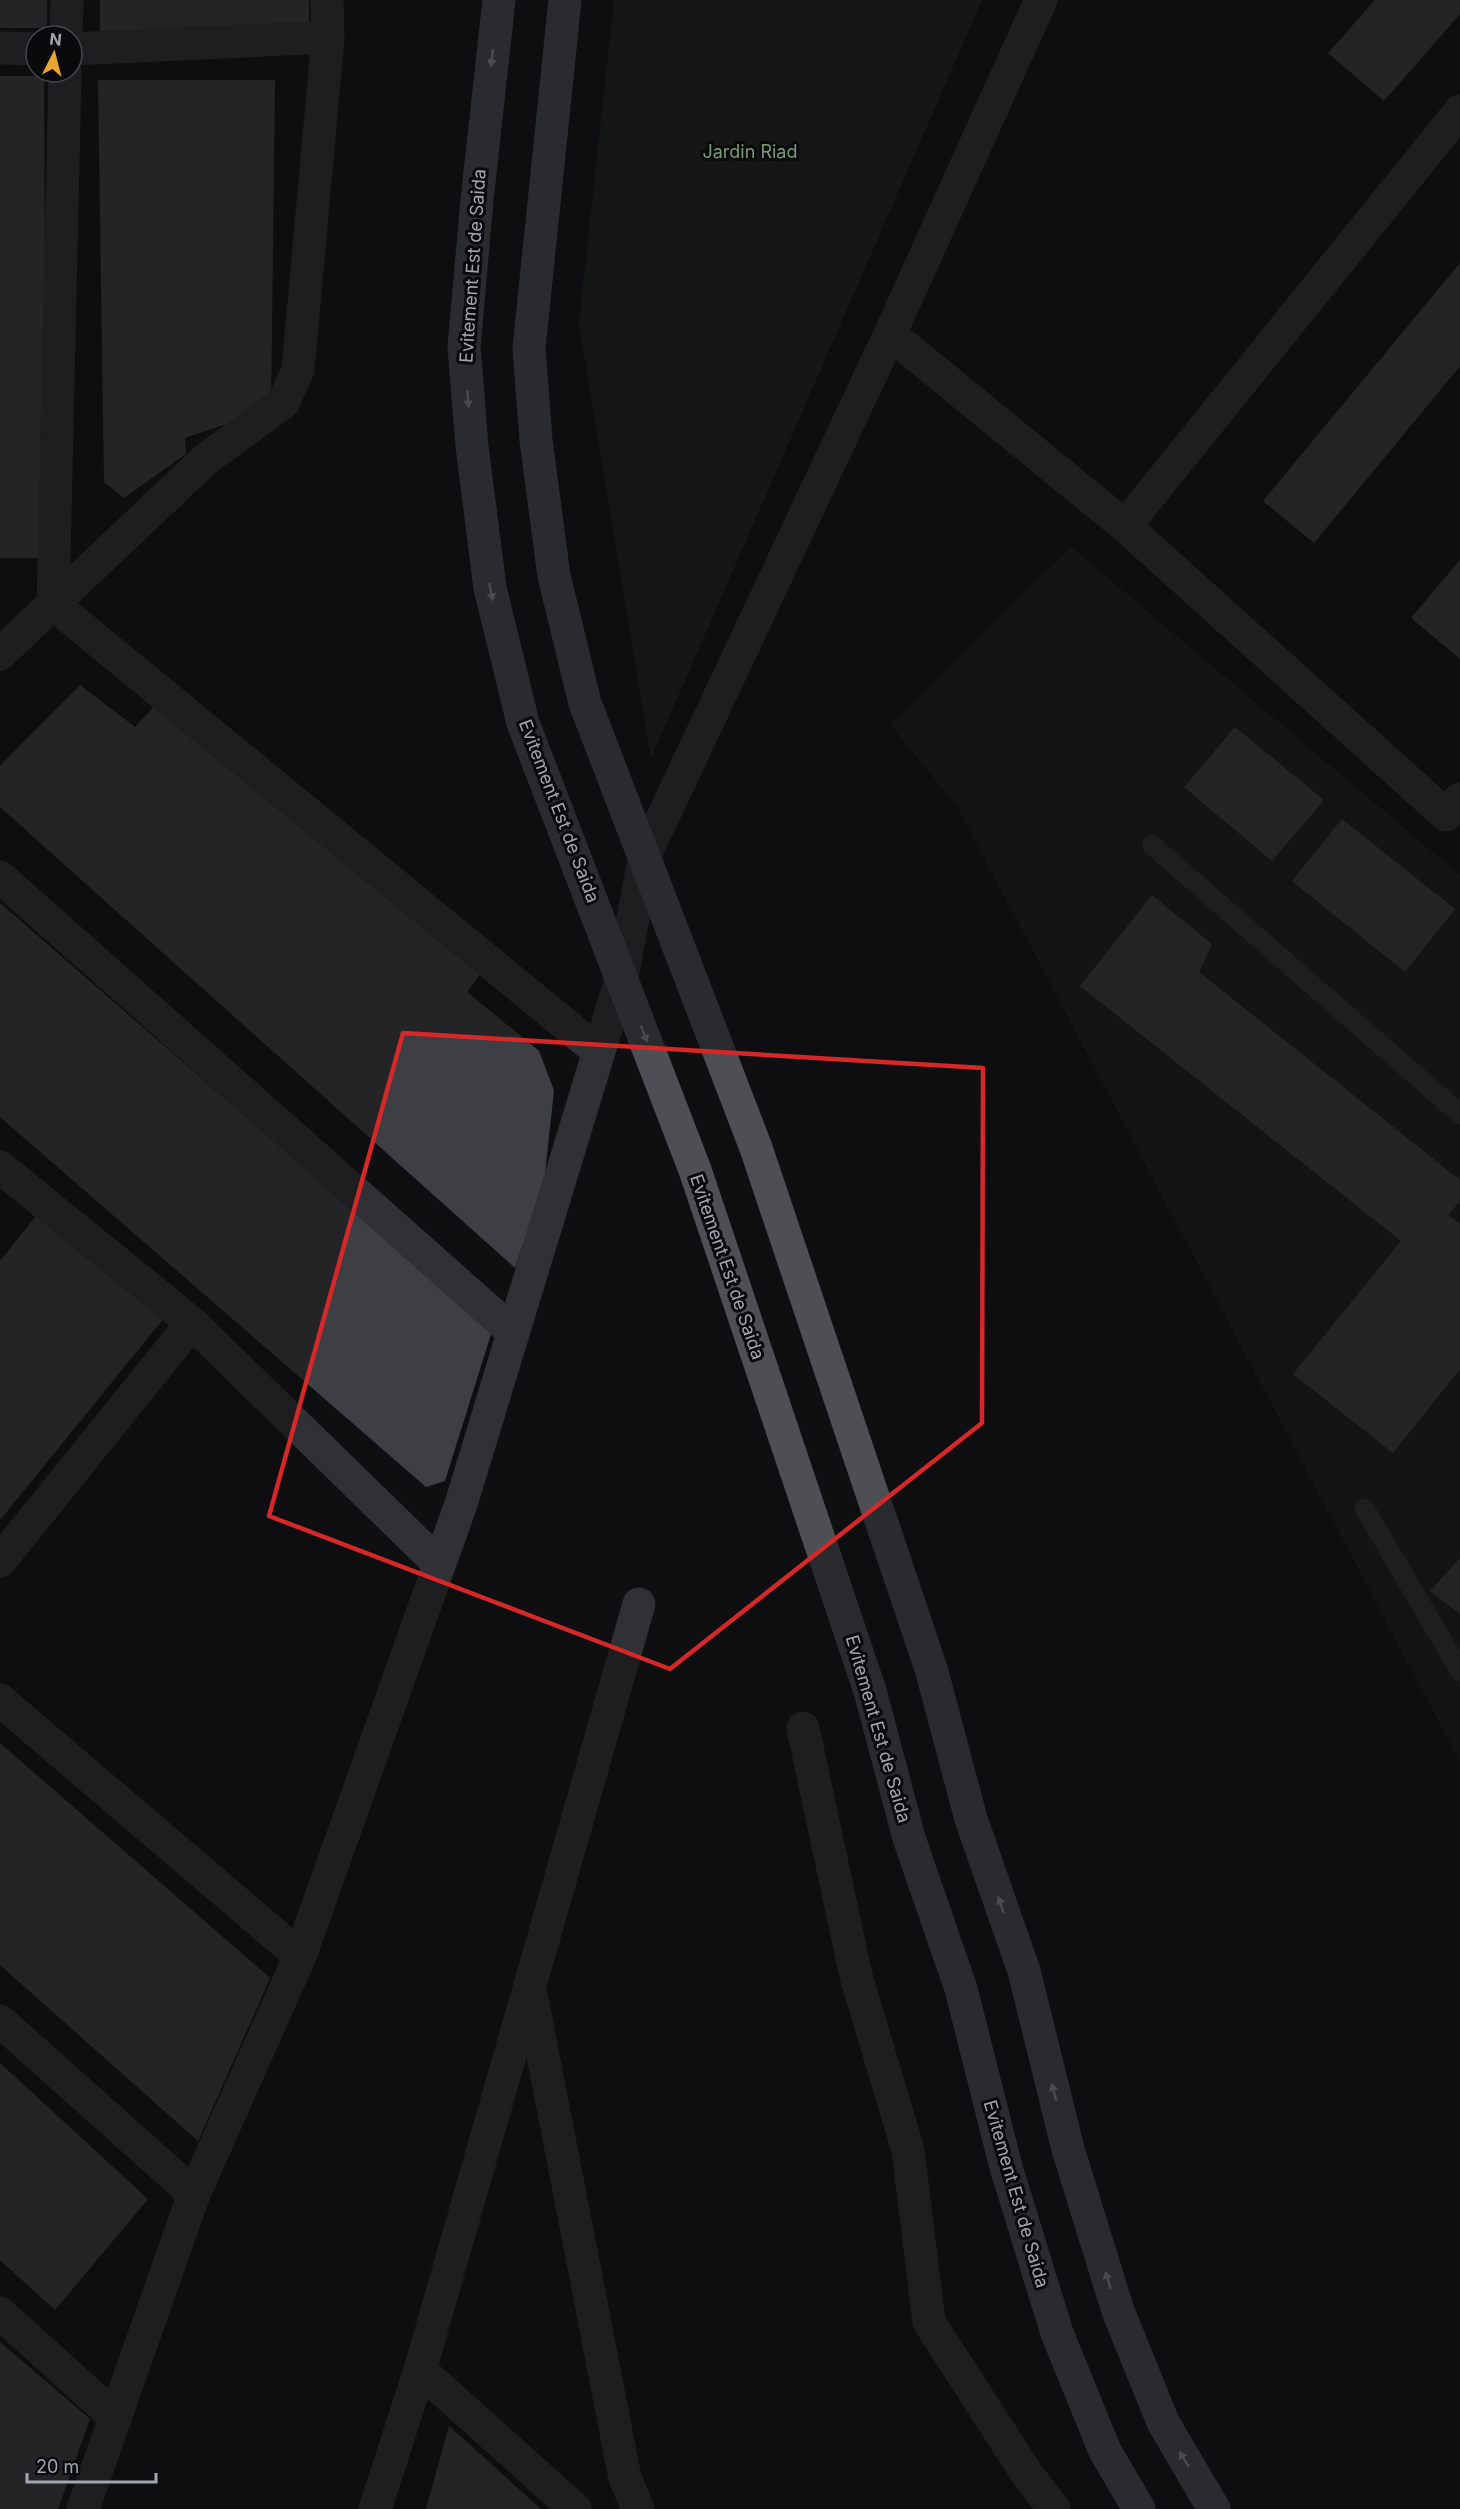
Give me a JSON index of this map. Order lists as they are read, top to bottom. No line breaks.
{"streets":{"main road":["Evitement Est de Saida"]},"parks":["Jardin Riad"],"scale_bar":"20 m","north":"top"}
